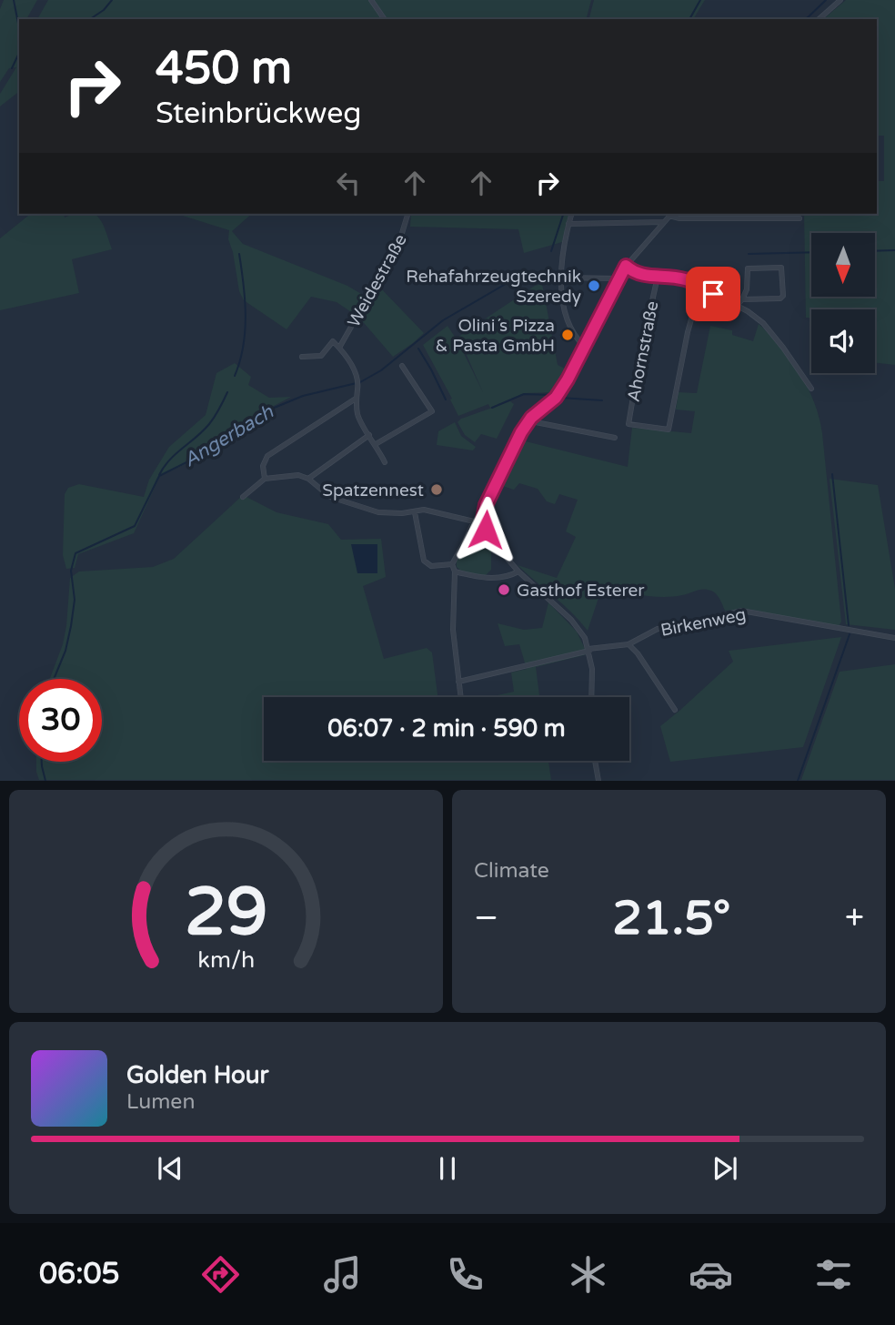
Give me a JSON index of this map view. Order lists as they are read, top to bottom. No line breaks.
{"streets":{"street":["Weidestraße","Ahornstraße","Birkenweg"]},"water":["Angerbach"],"places":["Rehafahrzeugtechnik Szeredy","Olini´s Pizza & Pasta GmbH","Spatzennest","Gasthof Esterer"],"north":"bottom","page":{"turn":["450 m","Steinbrückweg"],"limit":"30","trip":"06:07 · 2 min · 590 m","tile":"Climate","heat":["−","21.5°","+"],"song":["Golden Hour","Lumen"],"tabs":"06:05","gauge":["29","km/h"]}}
